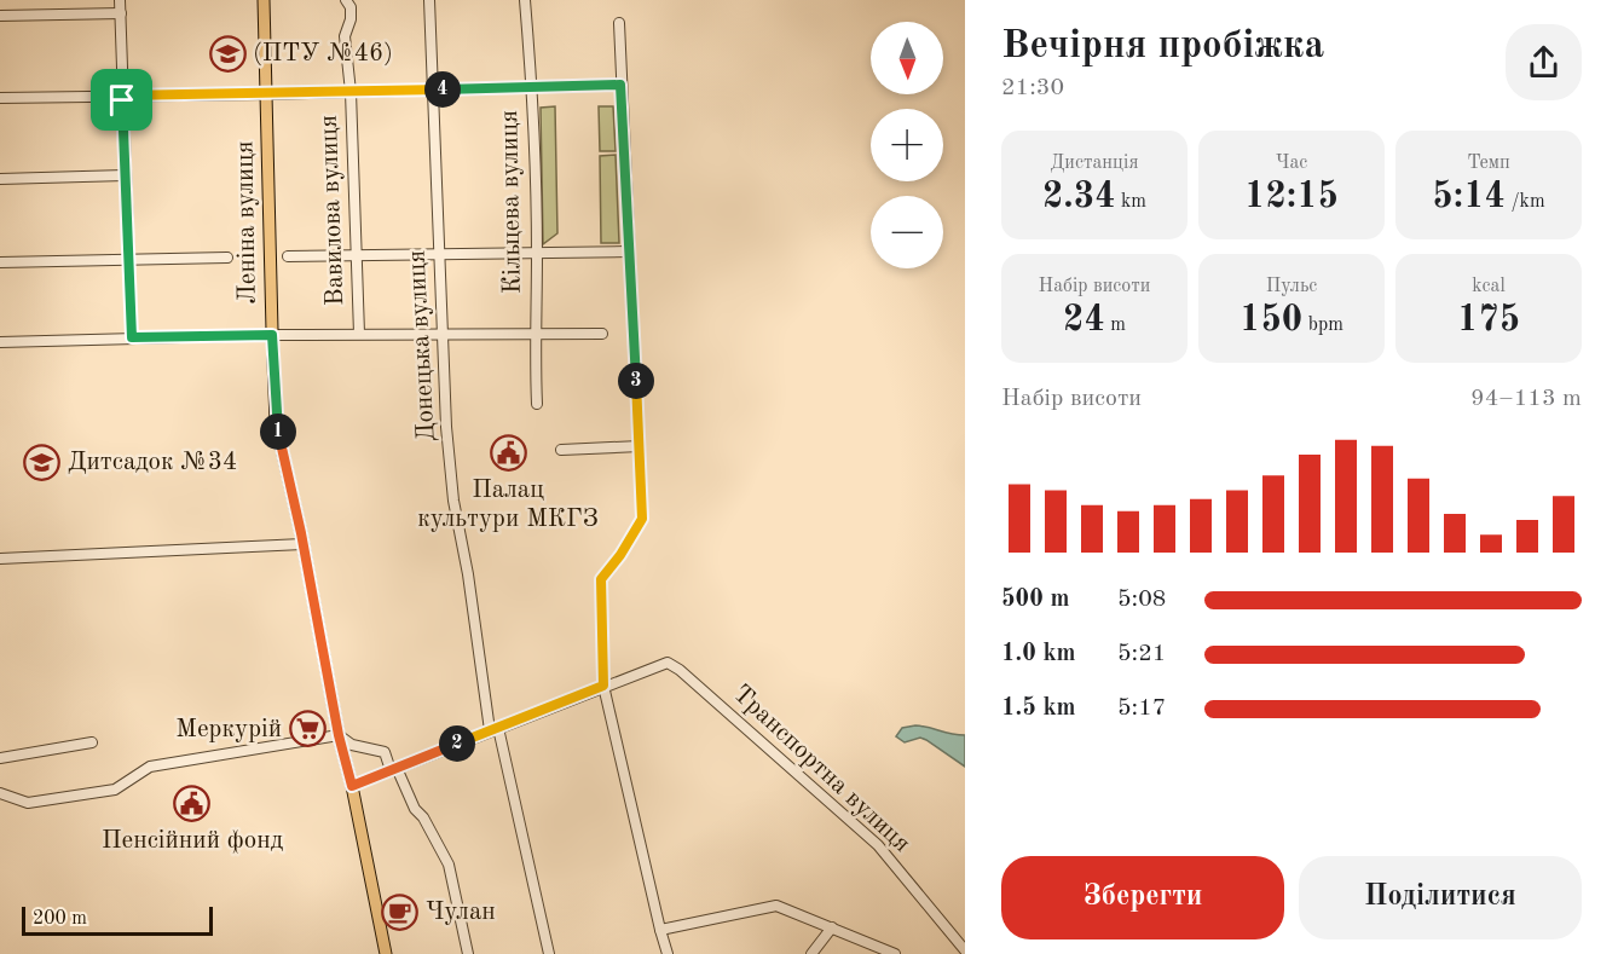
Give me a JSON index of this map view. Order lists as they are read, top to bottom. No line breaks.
{"streets":{"main road":["Леніна вулиця"],"street":["Кільцева вулиця","Вавилова вулиця","Донецька вулиця","Транспортна вулиця"]},"places":{"school or university":["(ПТУ №46)","Дитсадок №34"],"public building":["Палац культури МКГЗ","Пенсійний фонд"],"supermarket":["Меркурій"],"cafe":["Чулан"]},"scale_bar":"200 m","north":"bottom","page":{"heading":["Вечірня пробіжка","21:30"],"map_buttons":["+","−"],"pins":["4","3","1","2"],"stats":[["Дистанція","2.34 km"],["Час","12:15"],["Темп","5:14 /km"],["Набір висоти","24 m"],["Пульс","150 bpm"],["kcal","175"]],"chart":["Набір висоти","94–113 m"],"list":[{"name":"500 m","note":"5:08"},{"name":"1.0 km","note":"5:21"},{"name":"1.5 km","note":"5:17"}],"buttons":["Зберегти","Поділитися"],"scale":"200 m"}}
